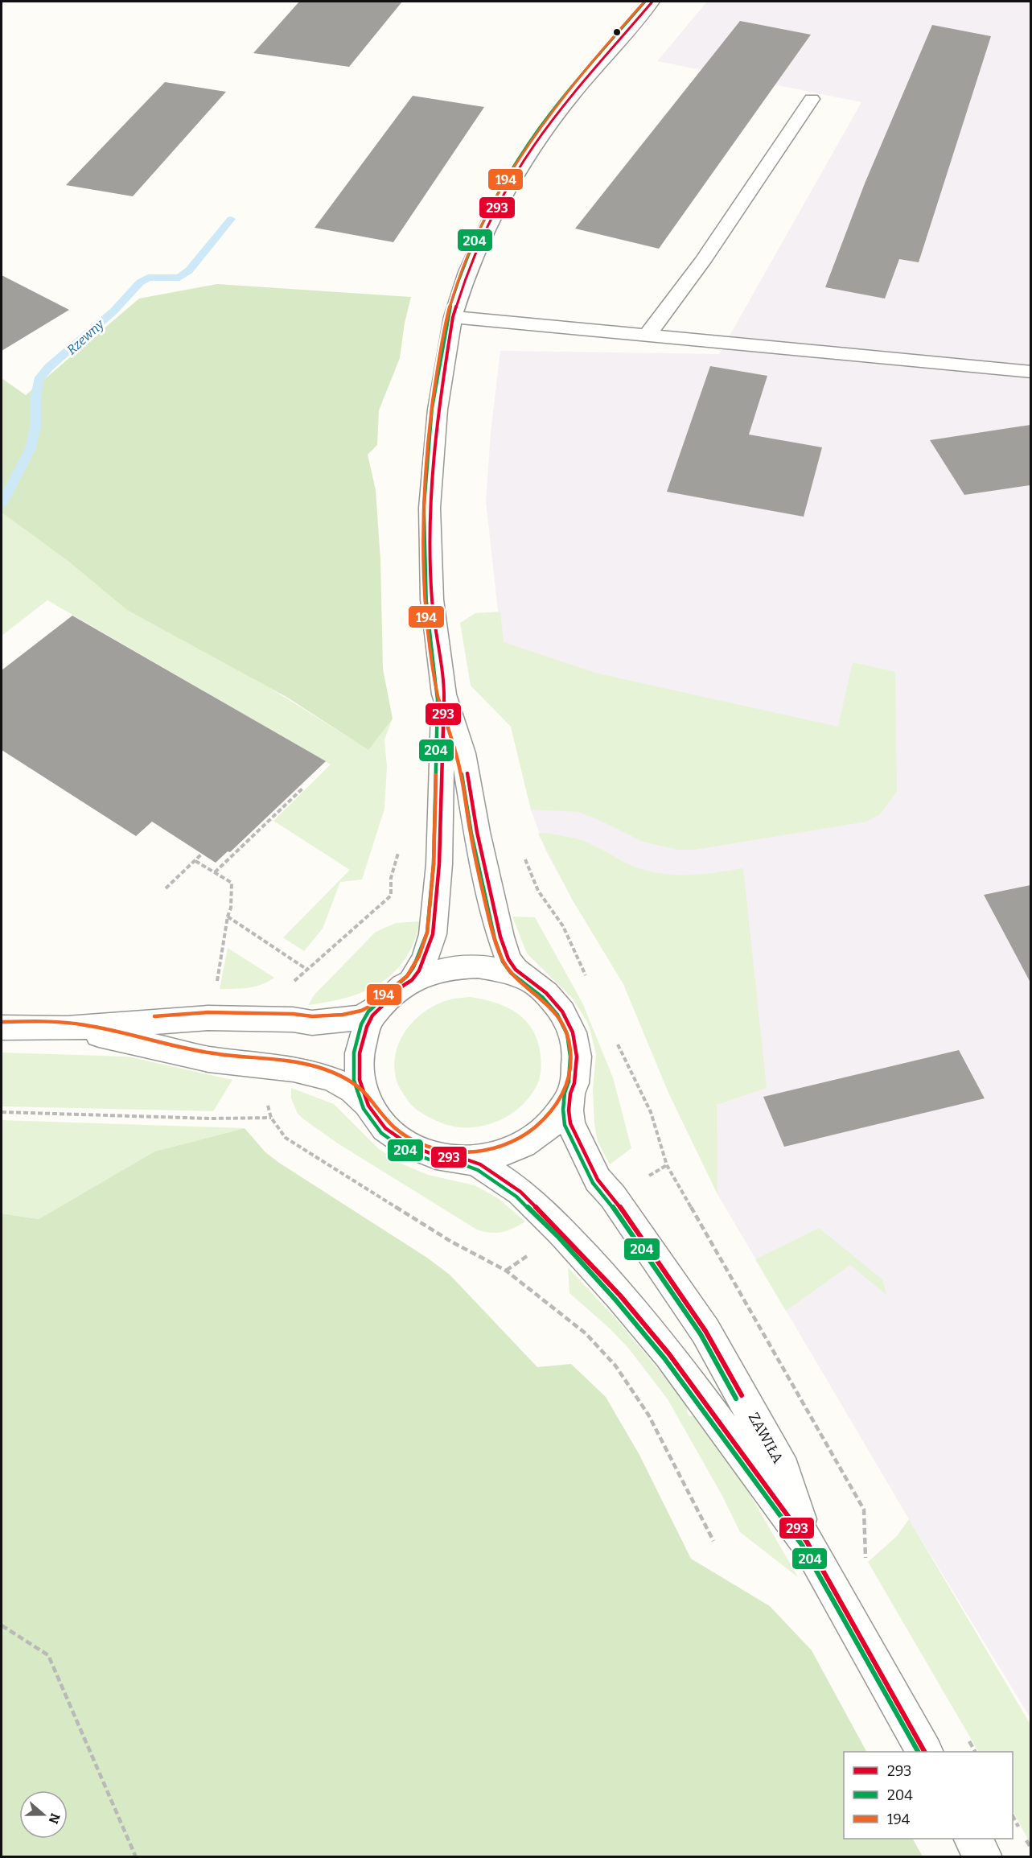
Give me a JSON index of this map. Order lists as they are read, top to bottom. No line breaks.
{"streets":{"street":["ZAWIŁA"]},"water":["Rzewny"],"lines":["transit line 293","transit line 204","transit line 194"],"legend":["293","204","194"],"north":"right"}
